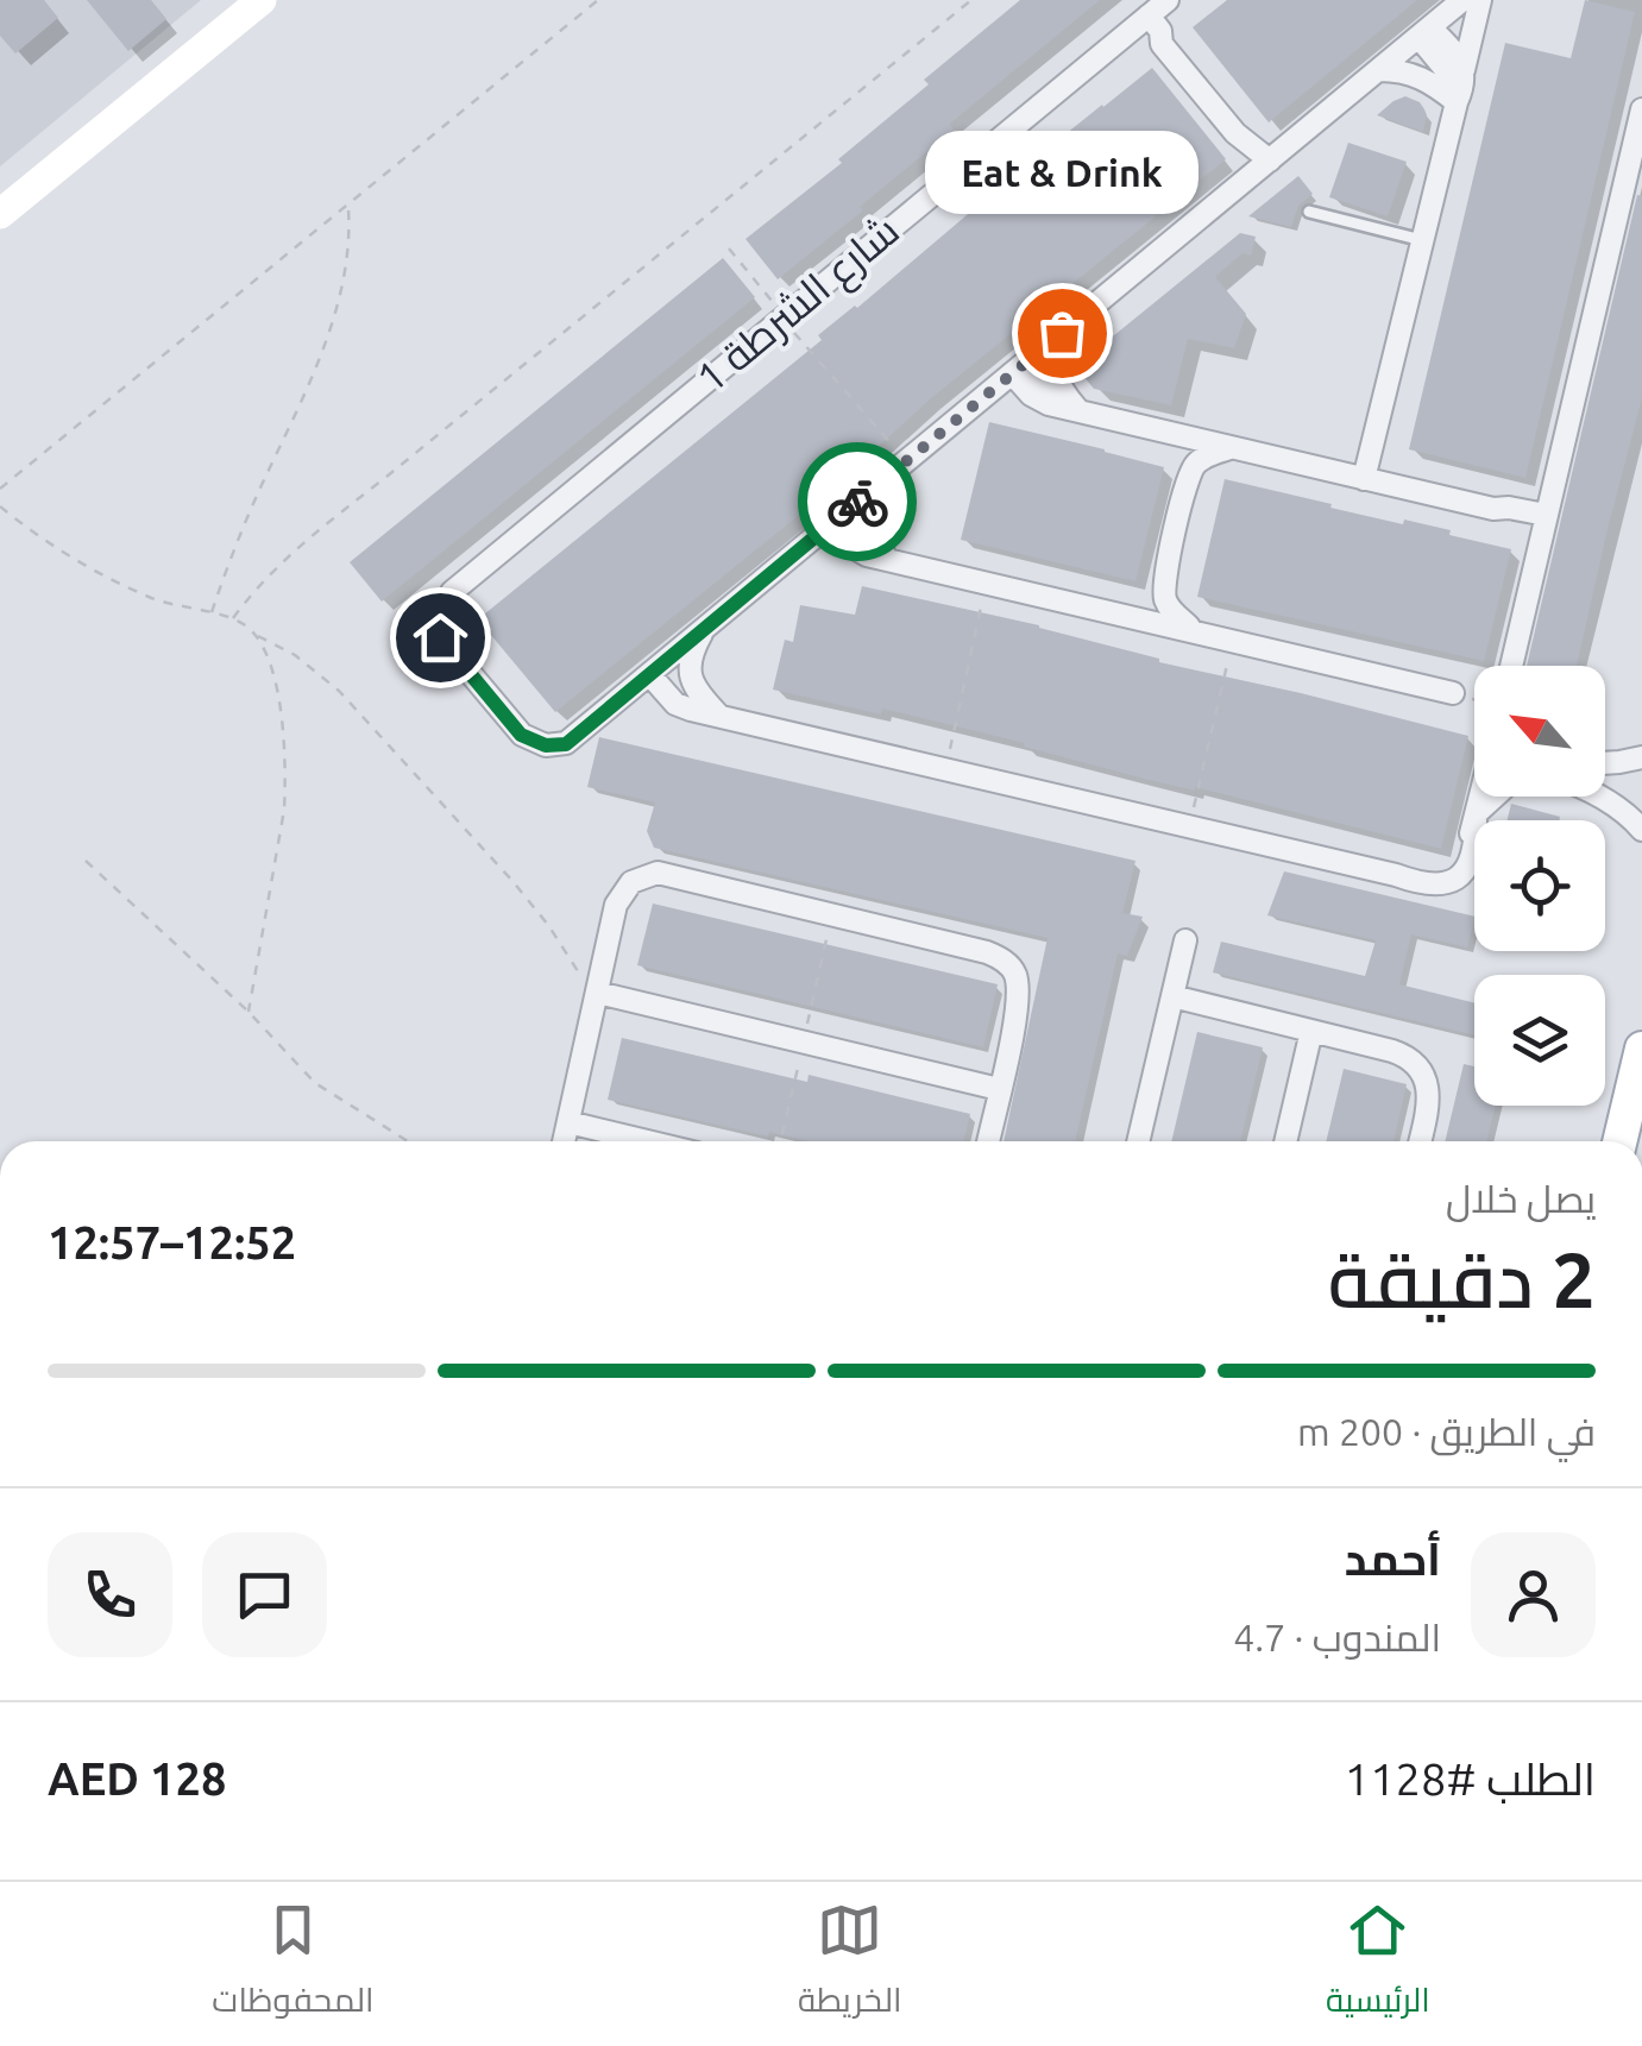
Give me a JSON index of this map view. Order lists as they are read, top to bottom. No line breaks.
{"streets":{"street":["شارع الشرطة 1"]},"places":["Eat & Drink"],"north":"top left","page":{"bubble":"Eat & Drink","heading":["2 دقيقة","يصل خلال","12:52–12:57"],"panel":["أحمد","المندوب · 4.7","الطلب #1128","AED 128"],"bar":"في الطريق · 200 m","tabs":["الرئيسية","الخريطة","المحفوظات"]}}
